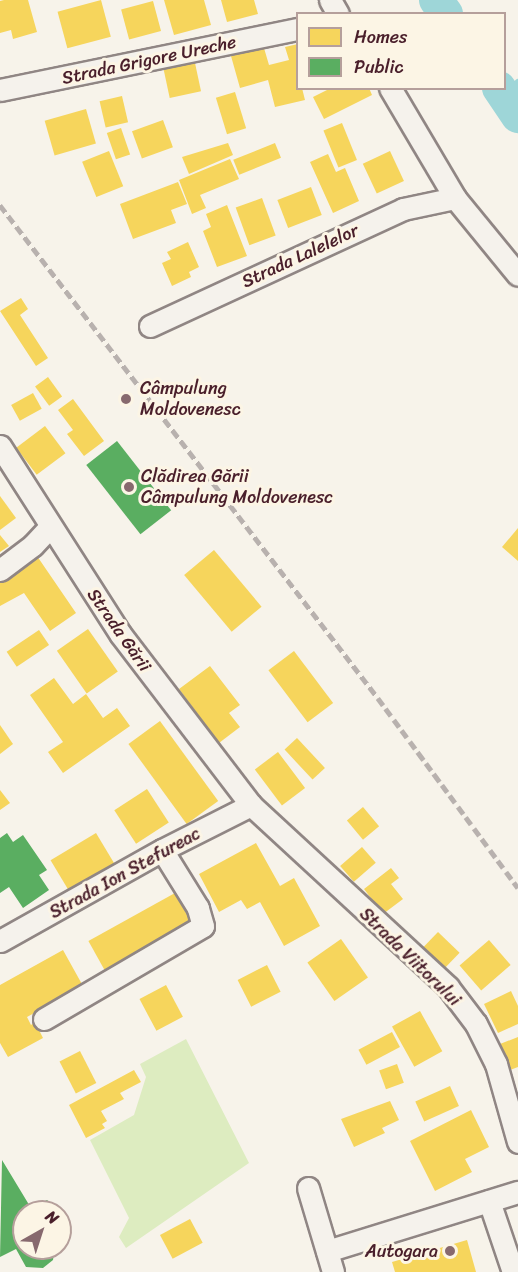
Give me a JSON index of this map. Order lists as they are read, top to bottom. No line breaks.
{"streets":{"street":["Strada Grigore Ureche","Strada Lalelelor","Strada Gării","Strada Ion Stefureac","Strada Viitorului"]},"crossings":[["Strada Gării","Strada Ion Stefureac"],["Strada Gării","Strada Viitorului"],["Strada Ion Stefureac","Strada Viitorului"]],"places":["Câmpulung Moldovenesc","Clădirea Gării Câmpulung Moldovenesc","Autogara"],"legend":["Homes","Public"],"north":"top right"}
